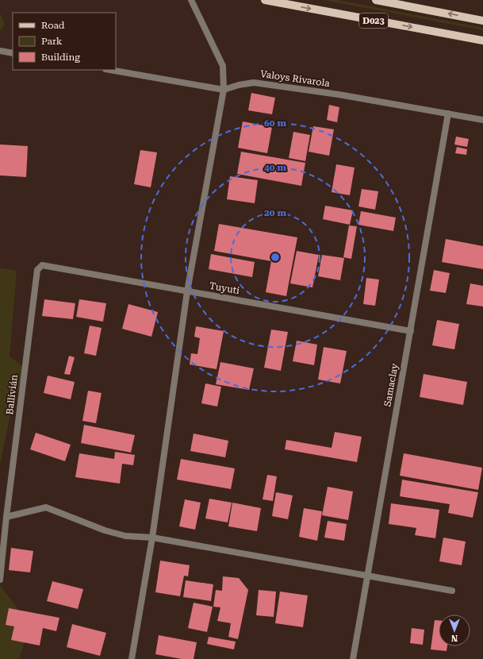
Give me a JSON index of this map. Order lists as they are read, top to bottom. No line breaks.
{"streets":{"main road":["D023"],"street":["Valoys Rivarola","Tuyuti","Samaclay","Ballivián"]},"crossings":[["Valoys Rivarola","Samaclay"],["Tuyuti","Samaclay"],["Tuyuti","Ballivián"]],"legend":["Road","Park","Building"],"north":"bottom","rings":["60 m","40 m","20 m"]}
